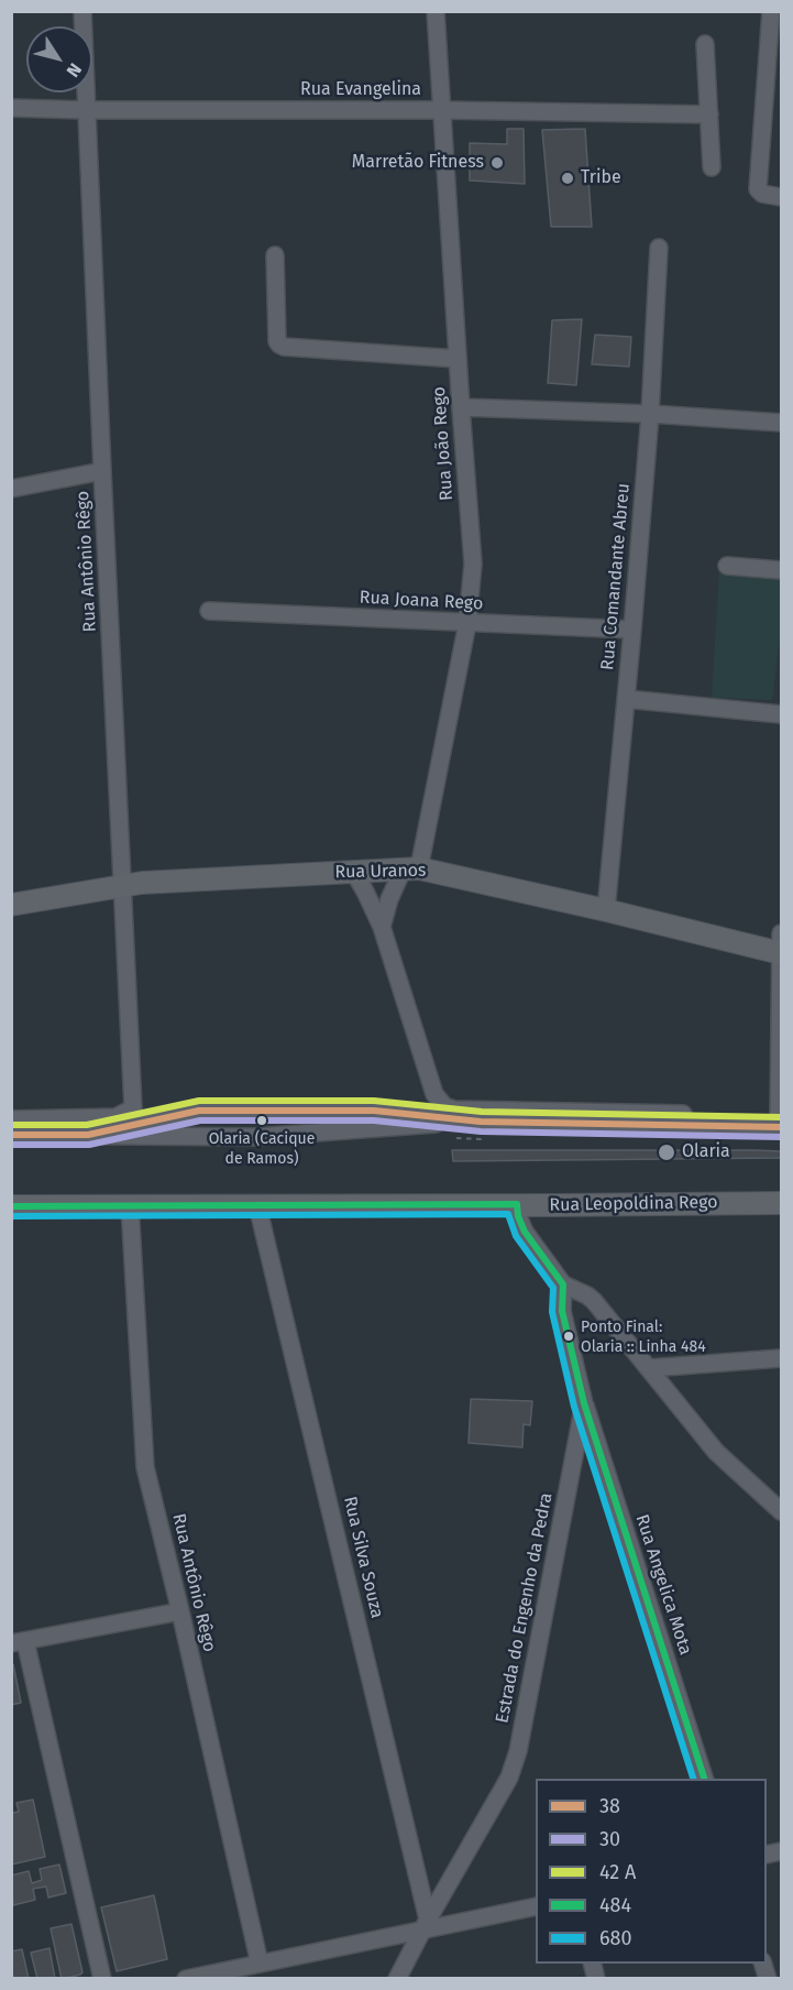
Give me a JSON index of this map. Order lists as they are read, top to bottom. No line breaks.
{"streets":{"main road":["Rua Uranos","Rua Leopoldina Rego"],"street":["Rua Evangelina","Rua João Rego","Rua Antônio Rêgo","Rua Comandante Abreu","Rua Joana Rego","Rua Silva Souza","Rua Angelica Mota","Estrada do Engenho da Pedra"]},"crossings":[["Rua Evangelina","Rua João Rego"],["Rua Evangelina","Rua Antônio Rêgo"],["Rua João Rego","Rua Joana Rego"],["Rua João Rego","Rua Uranos"],["Rua Antônio Rêgo","Rua Uranos"],["Rua Antônio Rêgo","Rua Leopoldina Rego"],["Rua Comandante Abreu","Rua Joana Rego"],["Rua Comandante Abreu","Rua Uranos"],["Rua Leopoldina Rego","Rua Silva Souza"],["Rua Silva Souza","Estrada do Engenho da Pedra"],["Rua Angelica Mota","Estrada do Engenho da Pedra"]],"places":["Marretão Fitness","Tribe","Olaria (Cacique de Ramos)","Olaria","Ponto Final: Olaria :: Linha 484"],"lines":["transit line 38","transit line 30","transit line 484","transit line 680"],"legend":["38","30","42 A","484","680"],"north":"bottom right"}
